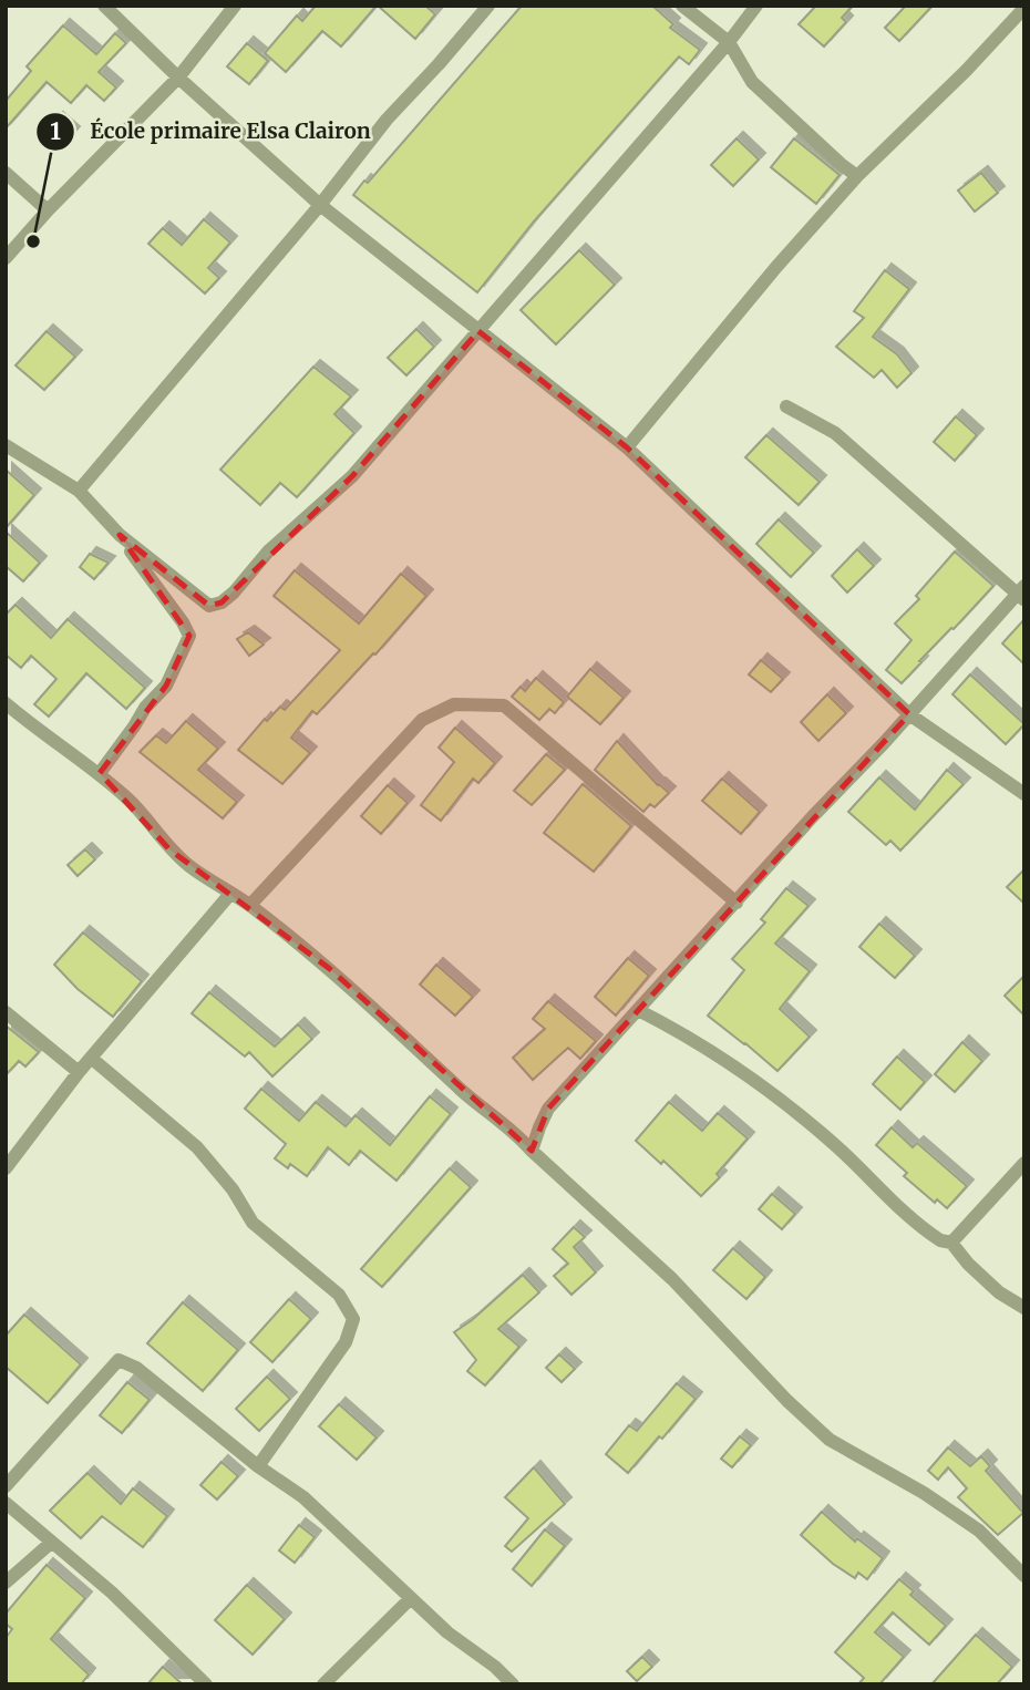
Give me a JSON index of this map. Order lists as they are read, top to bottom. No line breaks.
{"places":["École primaire Elsa Clairon"]}
